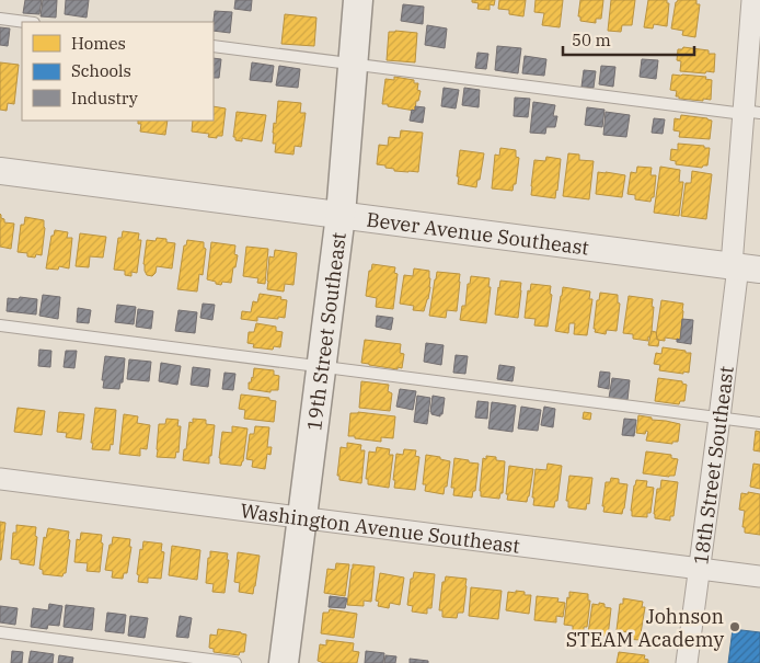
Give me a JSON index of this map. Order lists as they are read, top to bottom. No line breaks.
{"streets":{"main road":["19th Street Southeast"],"street":["Bever Avenue Southeast","18th Street Southeast","Washington Avenue Southeast"]},"crossings":[["Bever Avenue Southeast","19th Street Southeast"],["Bever Avenue Southeast","18th Street Southeast"],["19th Street Southeast","Washington Avenue Southeast"],["18th Street Southeast","Washington Avenue Southeast"]],"places":["Johnson STEAM Academy"],"legend":["Homes","Schools","Industry"],"scale_bar":"50 m"}
